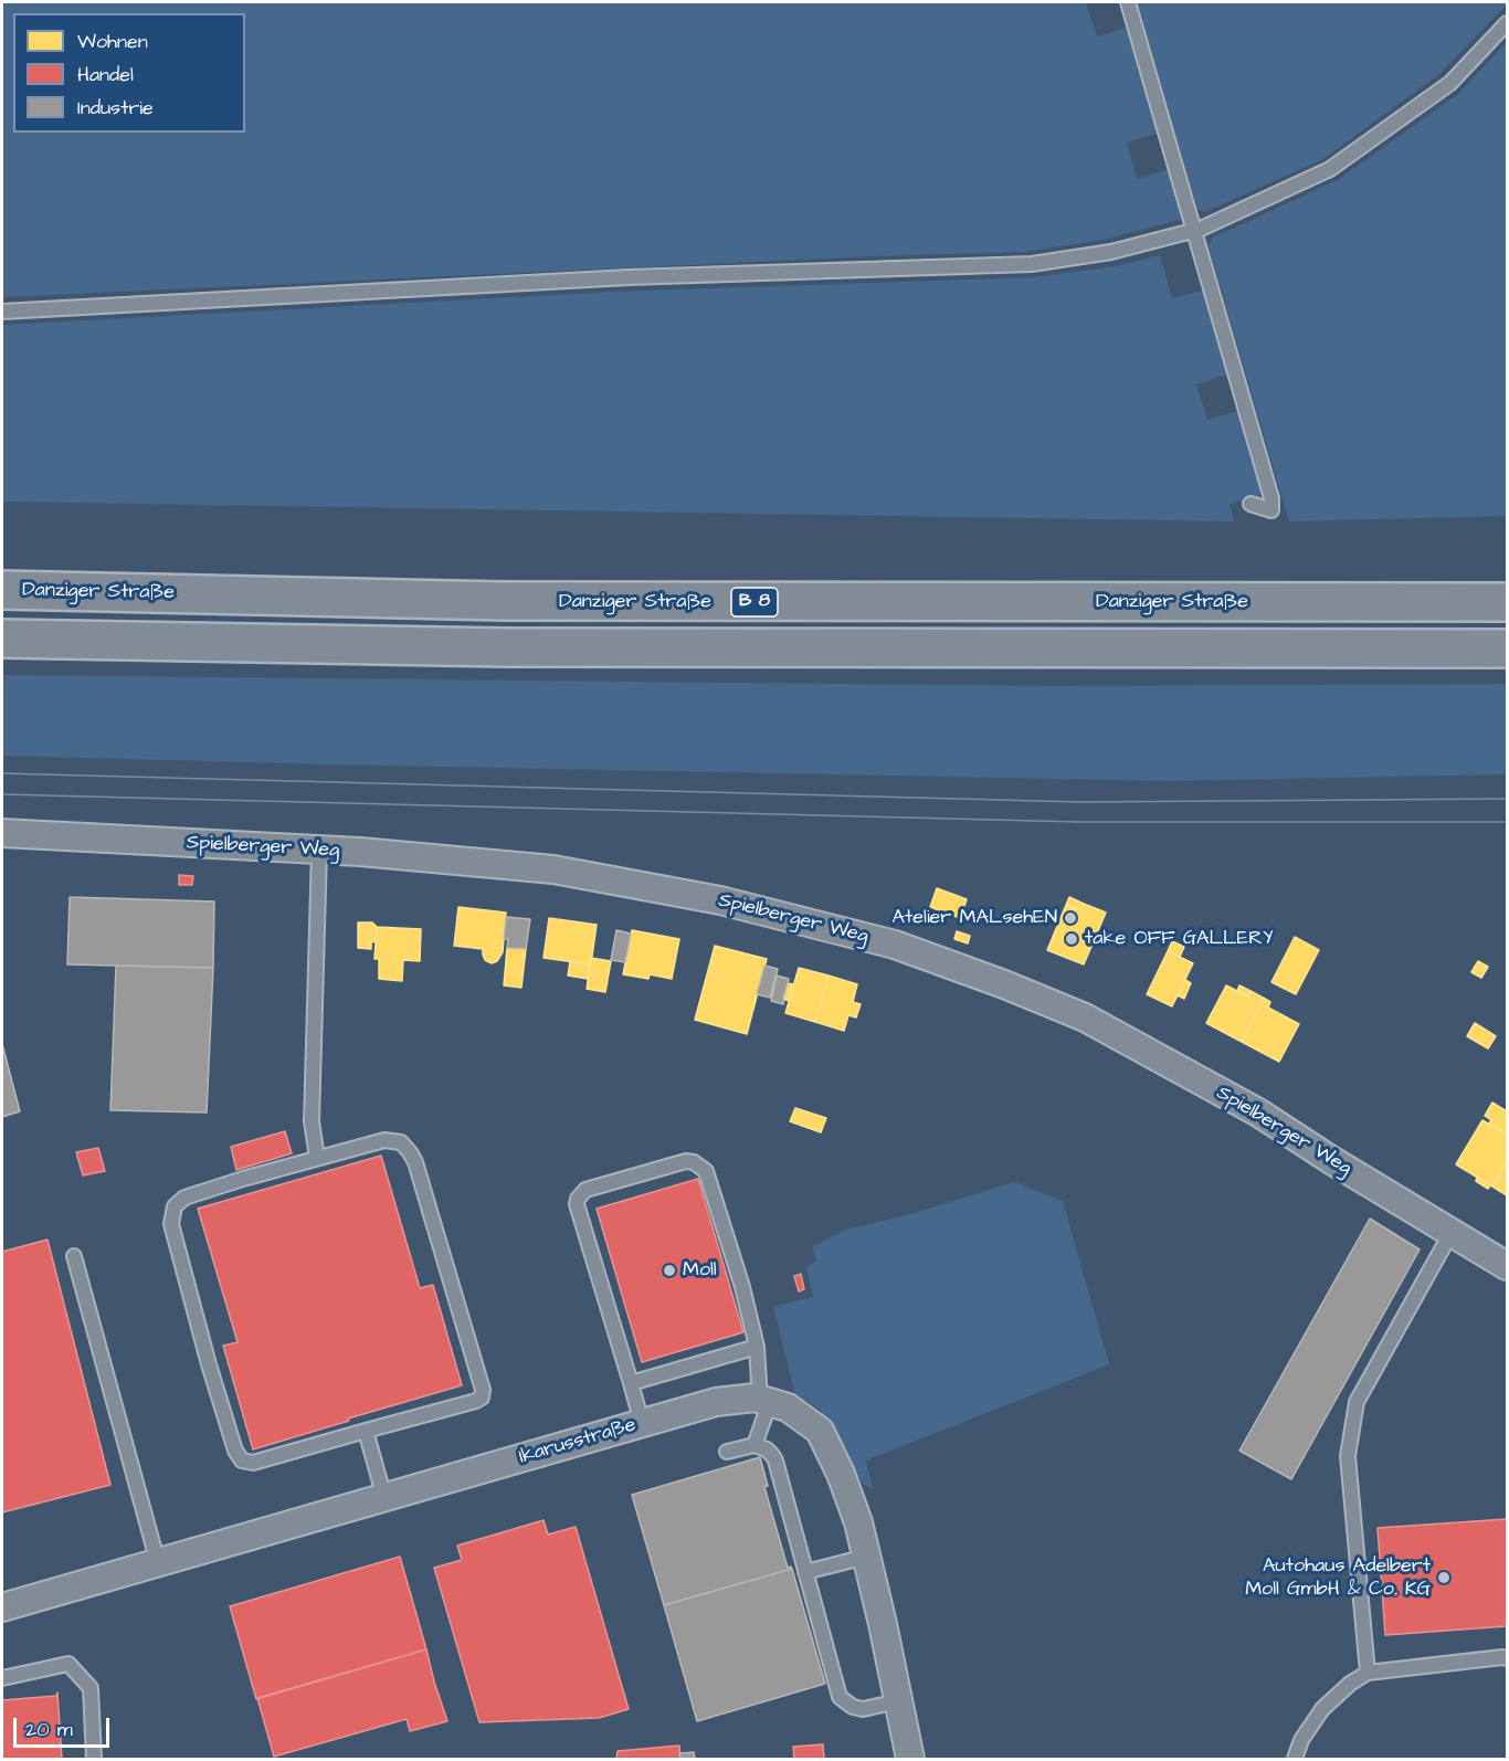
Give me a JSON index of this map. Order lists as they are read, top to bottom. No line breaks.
{"streets":{"main road":["Danziger Straße","B 8"],"street":["Spielberger Weg","Ikarusstraße"]},"places":["Atelier MALsehEN","take OFF GALLERY","Moll","Autohaus Adelbert Moll GmbH & Co. KG"],"legend":["Wohnen","Handel","Industrie"],"scale_bar":"20 m"}
